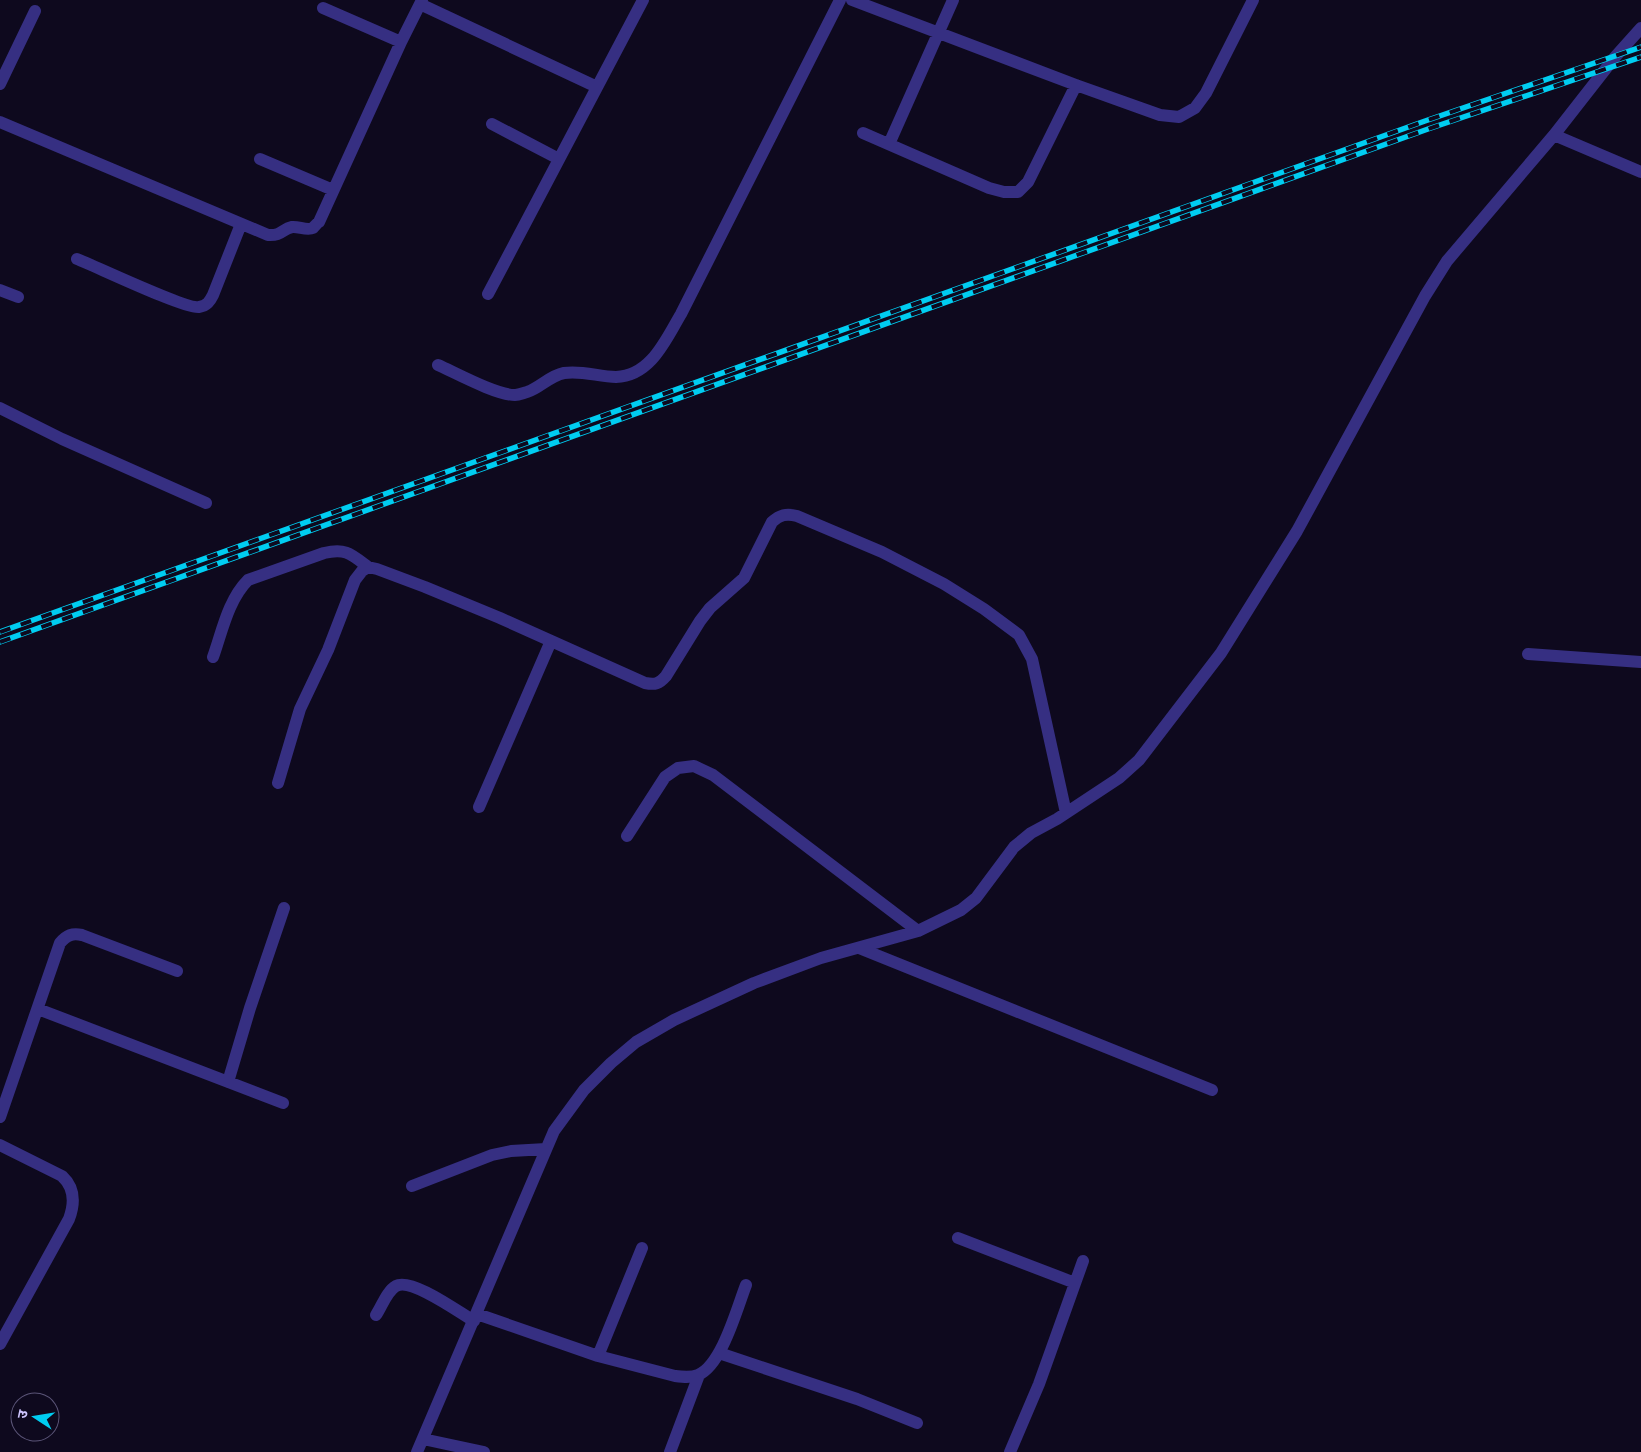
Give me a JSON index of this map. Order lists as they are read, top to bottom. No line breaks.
{"north":"left"}
